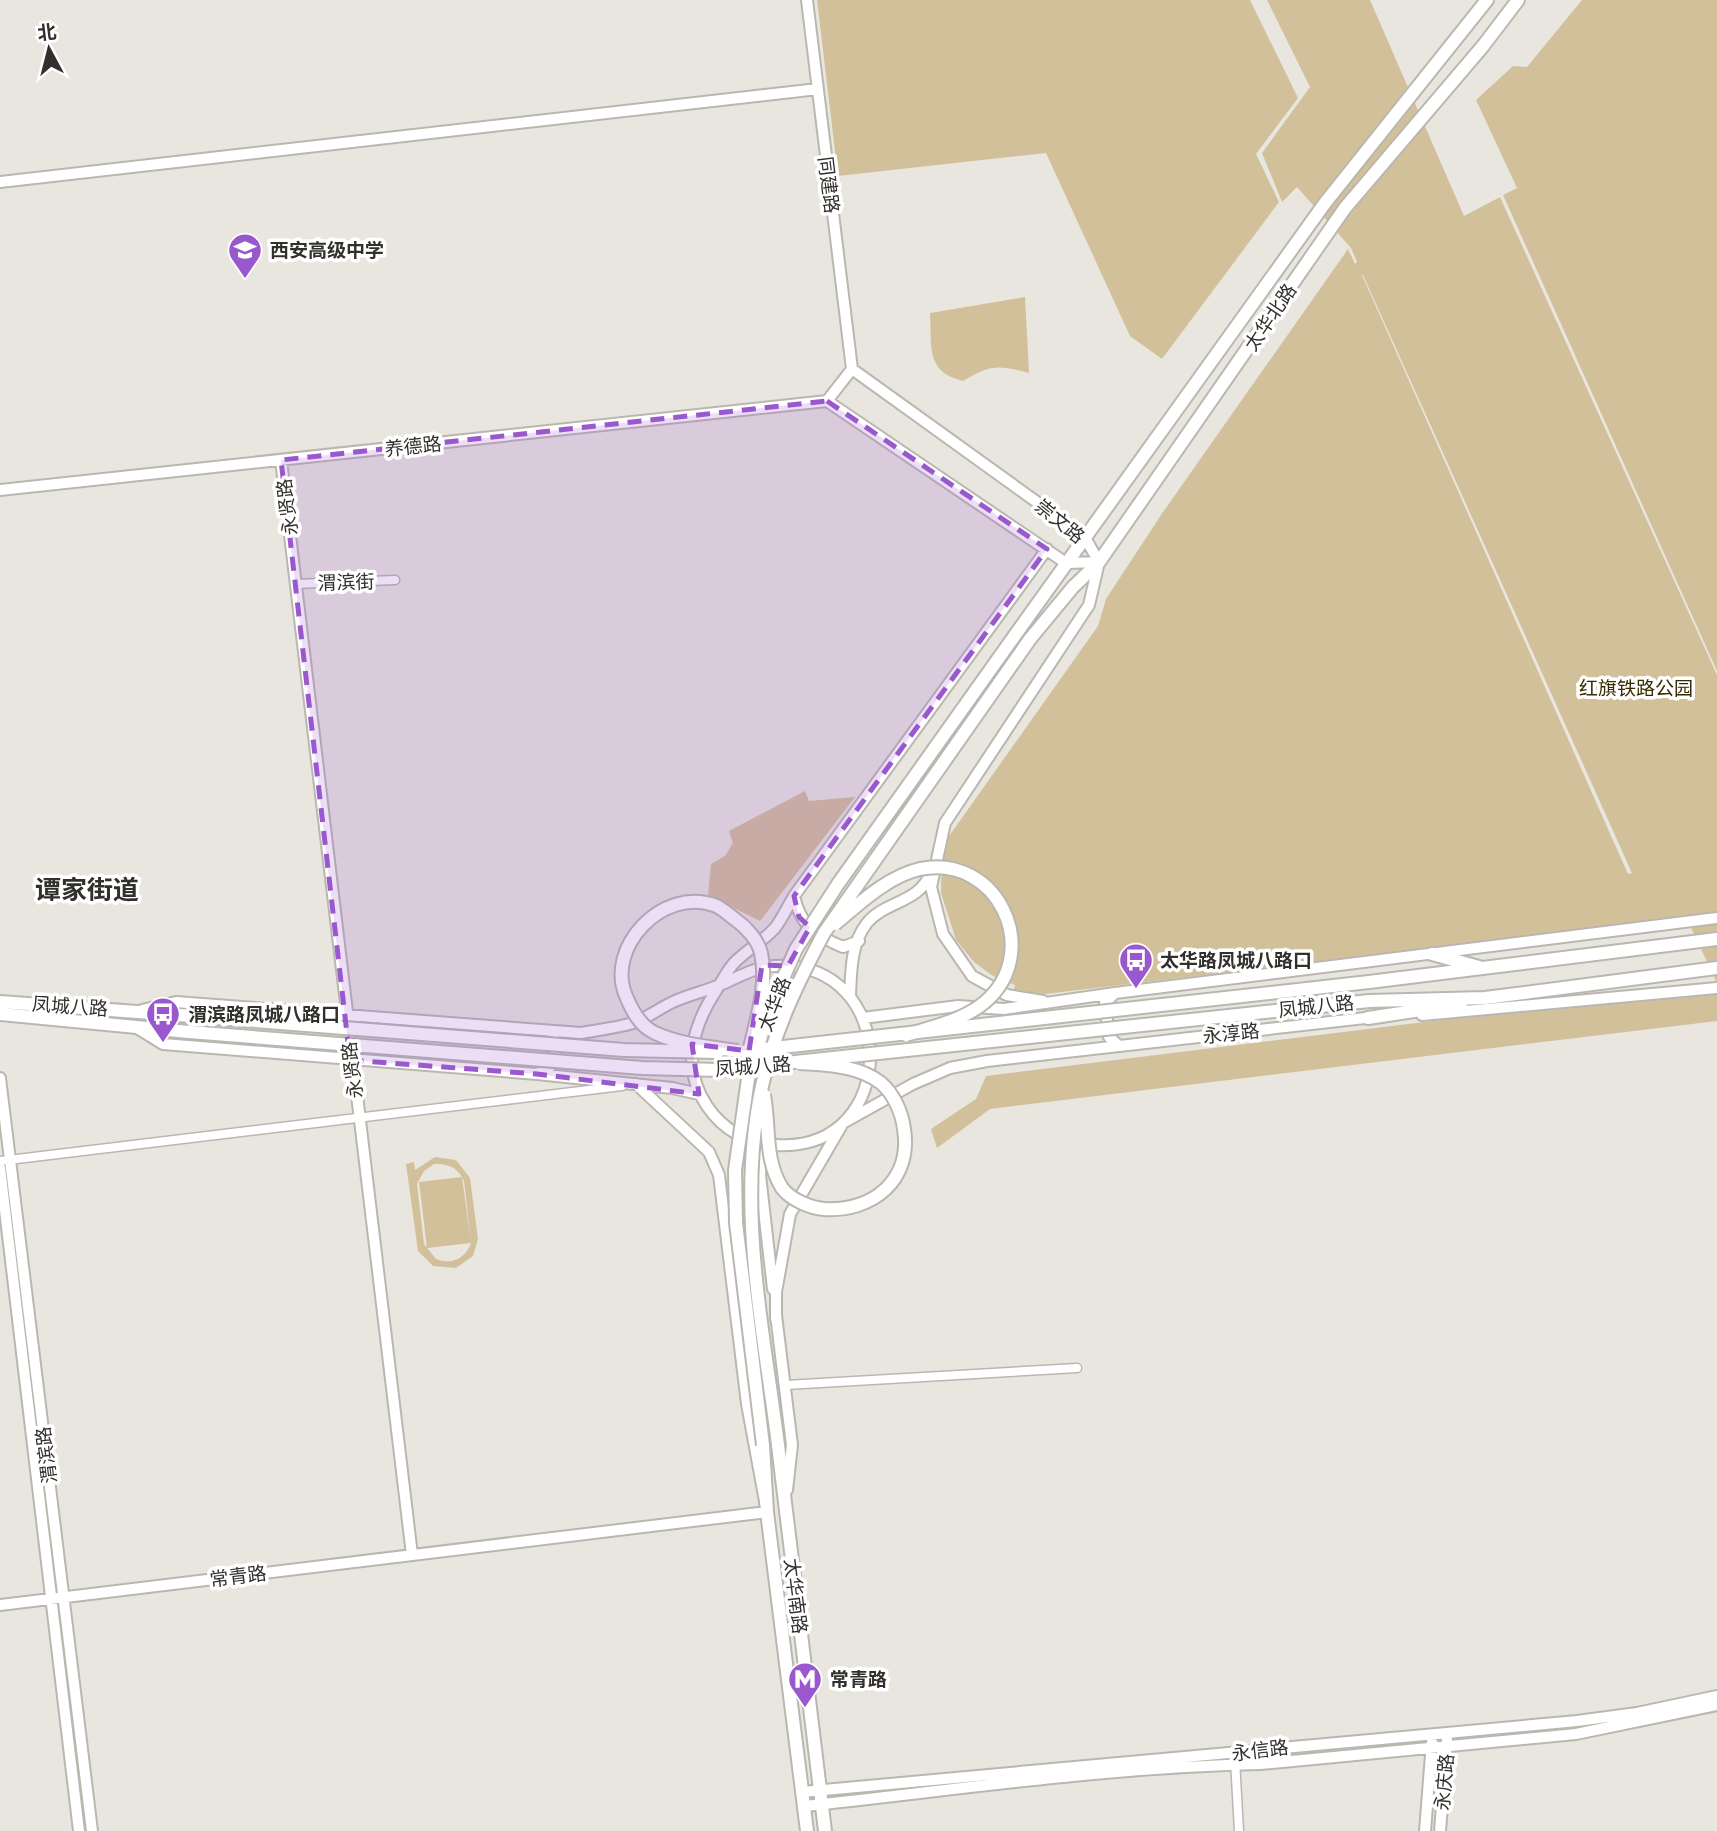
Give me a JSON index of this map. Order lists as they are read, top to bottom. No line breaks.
{"streets":{"main road":["太华北路","太华路","凤城八路","太华南路"],"street":["同建路","养德路","永贤路","崇文路","渭滨街","永淳路","渭滨路","常青路","永信路","永庆路"]},"crossings":[["同建路","崇文路"],["太华北路","崇文路"],["太华北路","太华路"],["养德路","永贤路"],["养德路","崇文路"],["永贤路","渭滨街"],["永贤路","凤城八路"],["永贤路","常青路"],["太华路","太华南路"],["凤城八路","永淳路"],["渭滨路","常青路"],["常青路","太华南路"],["太华南路","永信路"],["永信路","永庆路"]],"districts":["谭家街道"],"parks":["红旗铁路公园"],"places":{"school or university":["西安高级中学"],"bus stop":["太华路凤城八路口","渭滨路凤城八路口"],"metro station":["常青路"]},"north":"top"}
